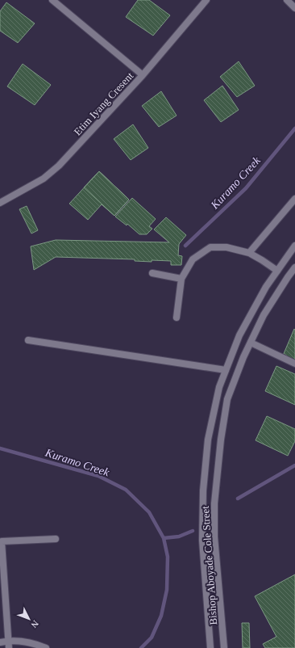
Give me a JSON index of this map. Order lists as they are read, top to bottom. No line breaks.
{"streets":{"street":["Etim Iyang Cresent","Bishop Aboyade Cole Street"]},"water":["Kuramo Creek"],"north":"bottom right"}
